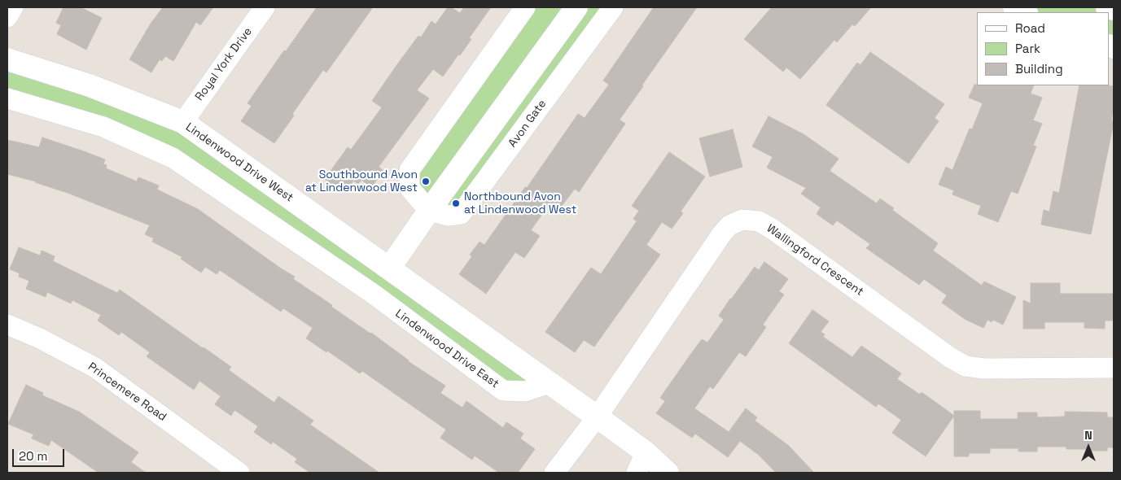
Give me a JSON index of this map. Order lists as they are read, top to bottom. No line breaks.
{"streets":{"street":["Royal York Drive","Avon Gate","Lindenwood Drive West","Wallingford Crescent","Lindenwood Drive East","Princemere Road"]},"crossings":[["Royal York Drive","Lindenwood Drive West"]],"places":["Southbound Avon at Lindenwood West","Northbound Avon at Lindenwood West"],"legend":["Road","Park","Building"],"scale_bar":"20 m","north":"top"}
